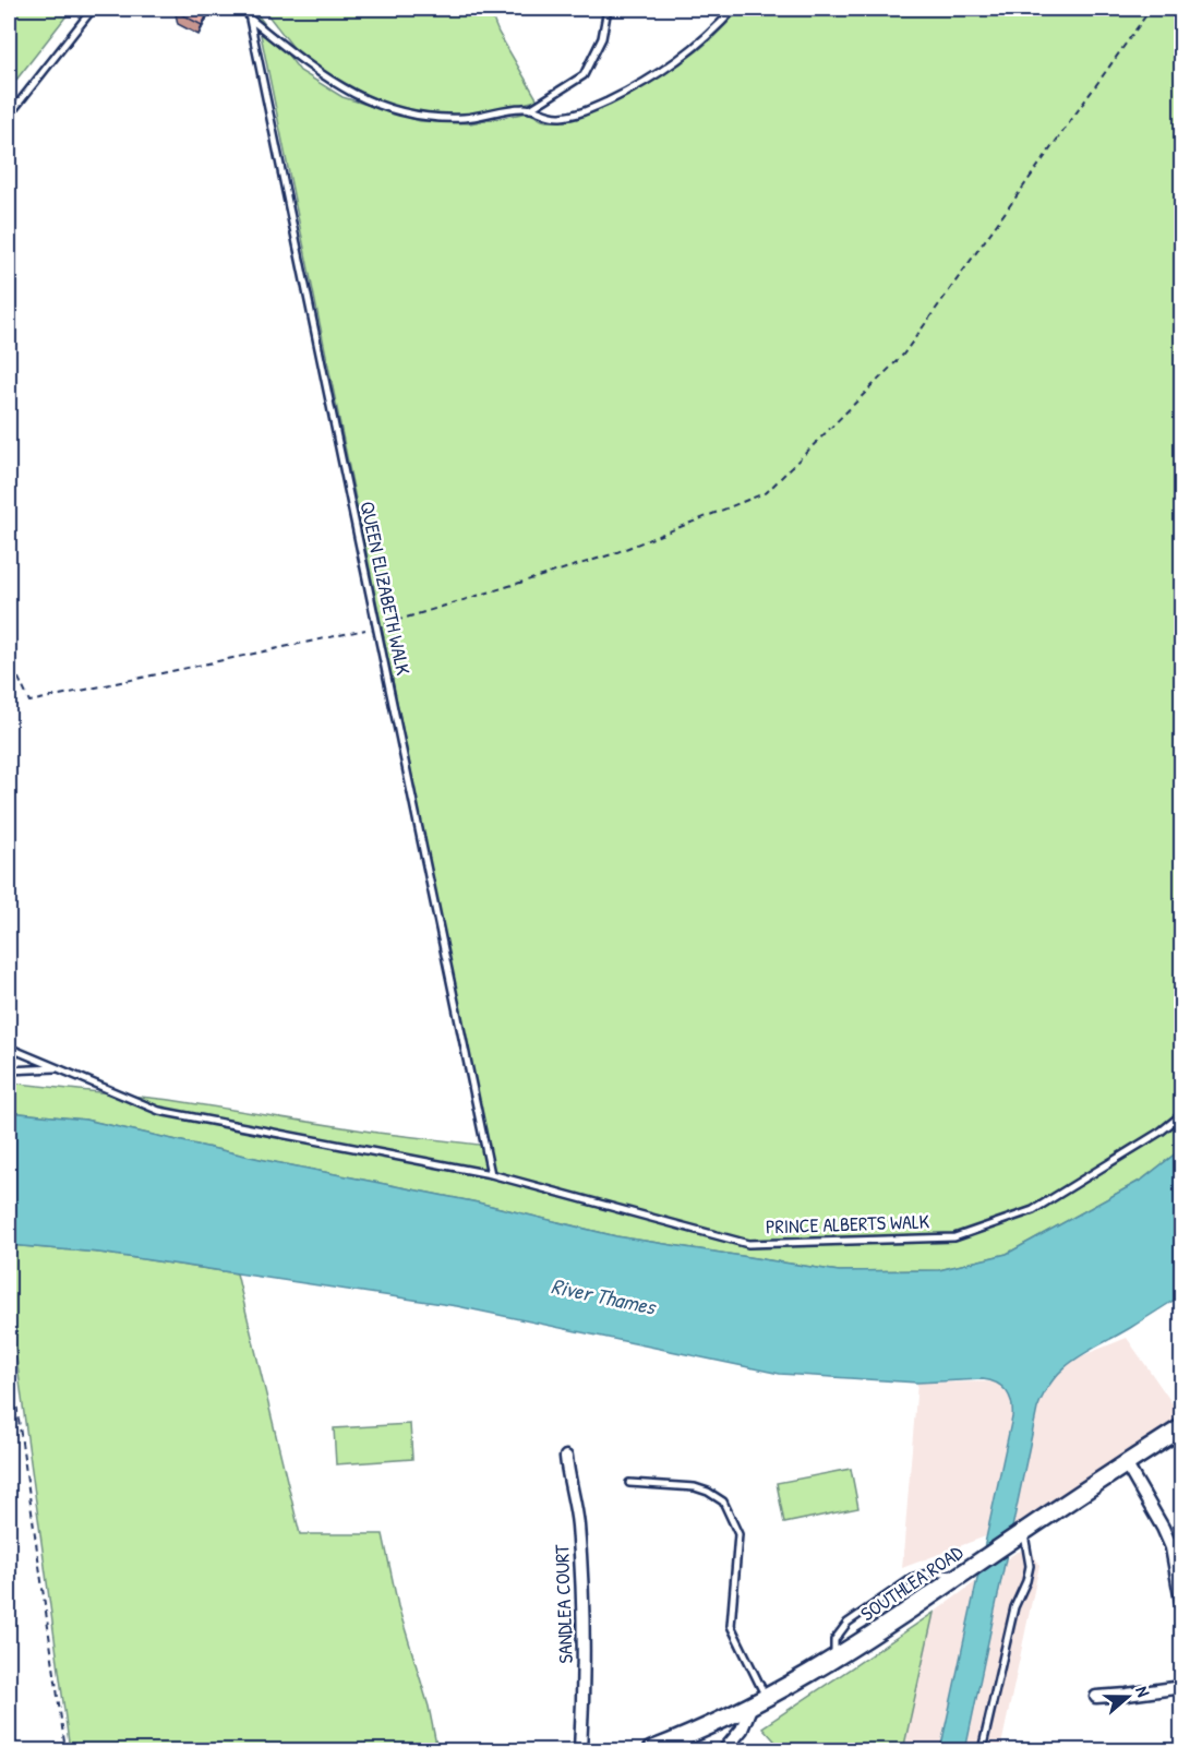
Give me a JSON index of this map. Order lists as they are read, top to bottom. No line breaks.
{"streets":{"main road":["SOUTHLEA ROAD"],"street":["SANDLEA COURT"],"lane":["QUEEN ELIZABETH WALK","PRINCE ALBERTS WALK"]},"crossings":[["QUEEN ELIZABETH WALK","PRINCE ALBERTS WALK"]],"water":["River Thames"],"north":"right"}
